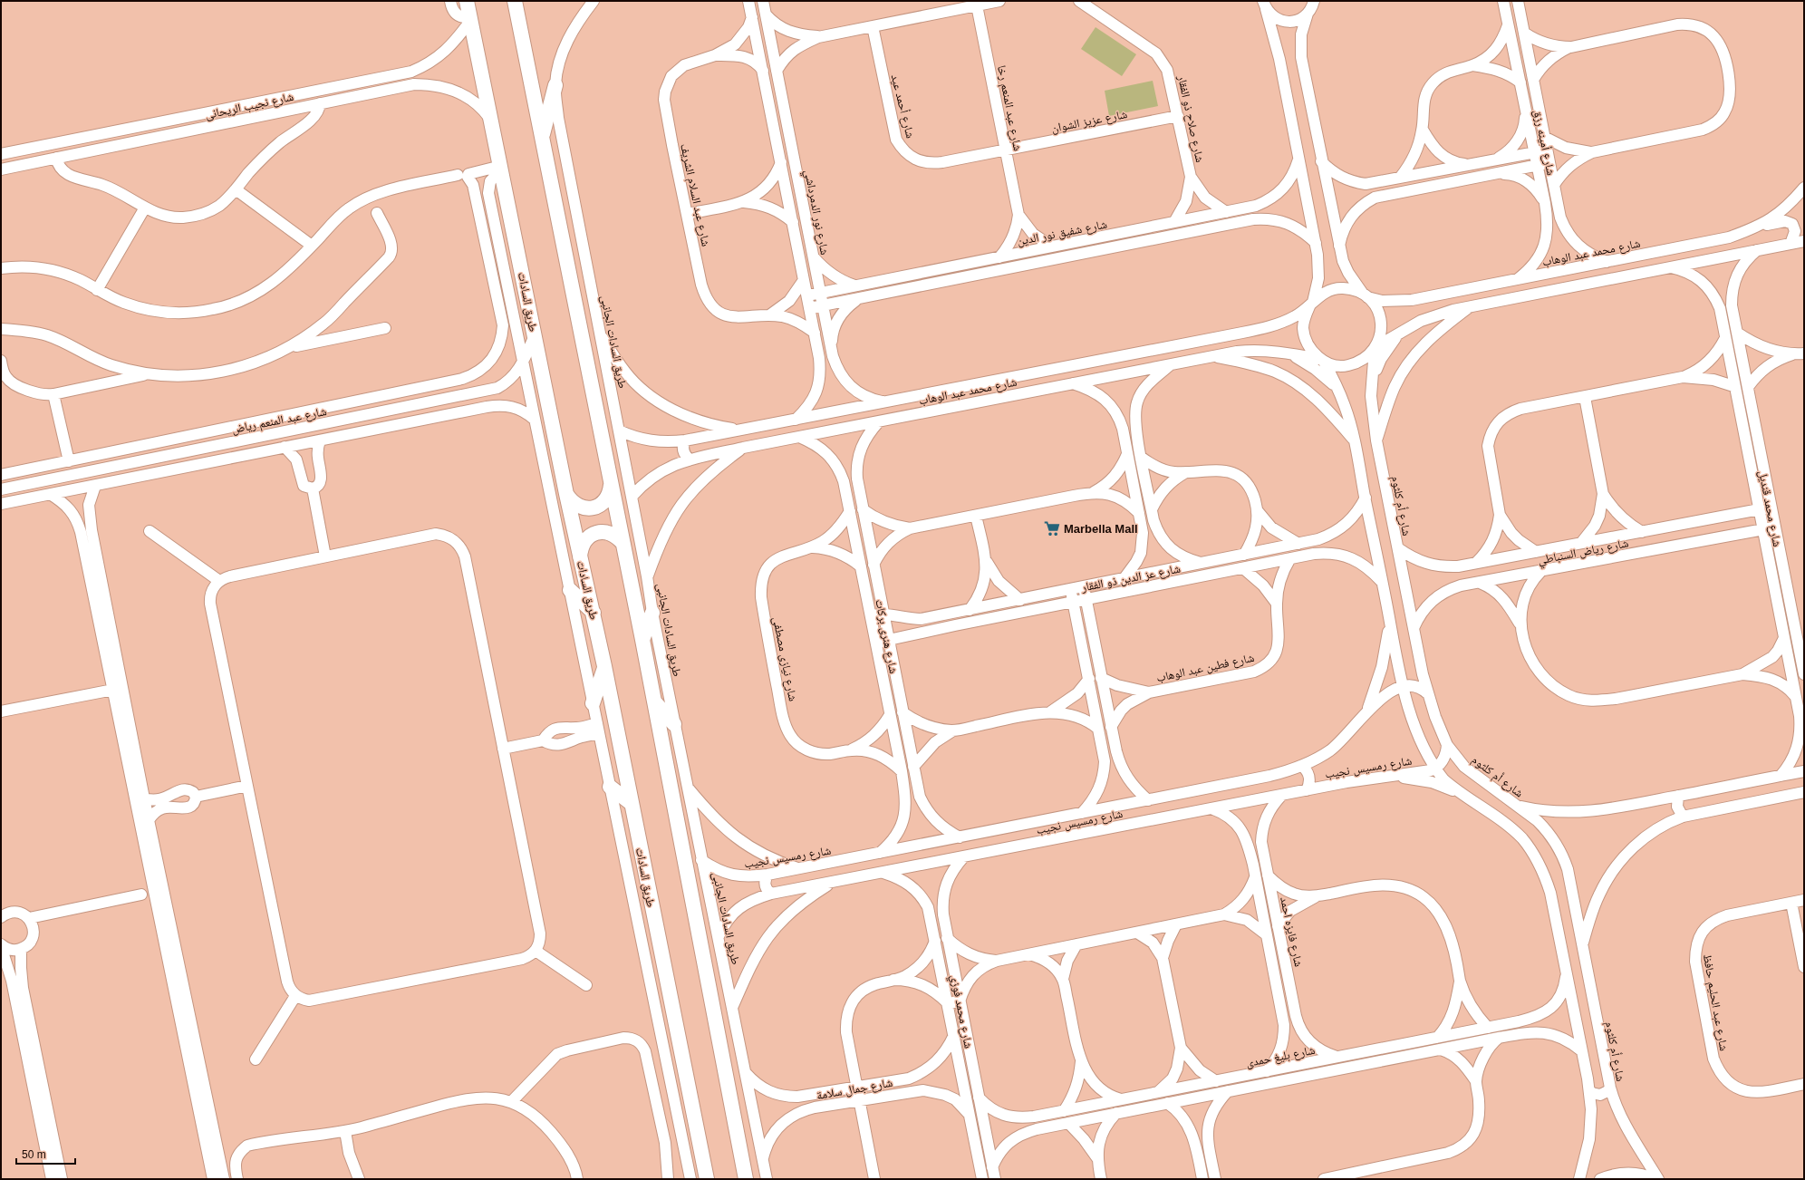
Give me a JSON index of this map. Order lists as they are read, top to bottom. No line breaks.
{"streets":{"main road":["طريق السادات"],"street":["شارع نجيب الريحانى","شارع أحمد عيد","شارع عبد المنعم رخا","شارع صلاح ذو الفقار","شارع عزيز الشوان","شارع أمينه رزق","شارع عبد السلام الشريف","شارع نور الدمرداشي","شارع شفيق نور الدين","شارع محمد عبد الوهاب","طريق السادات الجانبى","شارع عبد المنعم رياض","شارع أم كلثوم","شارع محمد قنديل","شارع رياض السنباطي","شارع عز الدين ذو الفقار","شارع هنرى بركات","شارع نيازى مصطفى","شارع فطين عبد الوهاب","شارع رمسيس نجيب","شارع فايزه احمد","شارع عبد الحليم حافظ","شارع محمد فوزي","شارع بليغ حمدى","شارع جمال سلامة"]},"crossings":[["شارع نجيب الريحانى","طريق السادات"],["شارع أحمد عيد","شارع عبد المنعم رخا"],["شارع أحمد عيد","شارع عزيز الشوان"],["شارع عبد المنعم رخا","شارع عزيز الشوان"],["شارع عبد المنعم رخا","شارع شفيق نور الدين"],["شارع صلاح ذو الفقار","شارع عزيز الشوان"],["شارع صلاح ذو الفقار","شارع شفيق نور الدين"],["شارع أمينه رزق","شارع محمد عبد الوهاب"],["شارع نور الدمرداشي","شارع شفيق نور الدين"],["شارع نور الدمرداشي","شارع محمد عبد الوهاب"],["شارع محمد عبد الوهاب","طريق السادات الجانبى"],["شارع محمد عبد الوهاب","شارع أم كلثوم"],["شارع محمد عبد الوهاب","شارع هنرى بركات"],["طريق السادات","شارع عبد المنعم رياض"],["طريق السادات الجانبى","شارع رمسيس نجيب"],["طريق السادات الجانبى","شارع جمال سلامة"],["شارع أم كلثوم","شارع رياض السنباطي"],["شارع محمد قنديل","شارع رياض السنباطي"],["شارع عز الدين ذو الفقار","شارع هنرى بركات"],["شارع عز الدين ذو الفقار","شارع فطين عبد الوهاب"],["شارع هنرى بركات","شارع نيازى مصطفى"],["شارع هنرى بركات","شارع رمسيس نجيب"],["شارع رمسيس نجيب","شارع فايزه احمد"],["شارع رمسيس نجيب","شارع محمد فوزي"],["شارع فايزه احمد","شارع بليغ حمدى"],["شارع محمد فوزي","شارع بليغ حمدى"],["شارع محمد فوزي","شارع جمال سلامة"]],"places":{"supermarket":["Marbella Mall"]},"scale_bar":"50 m"}
